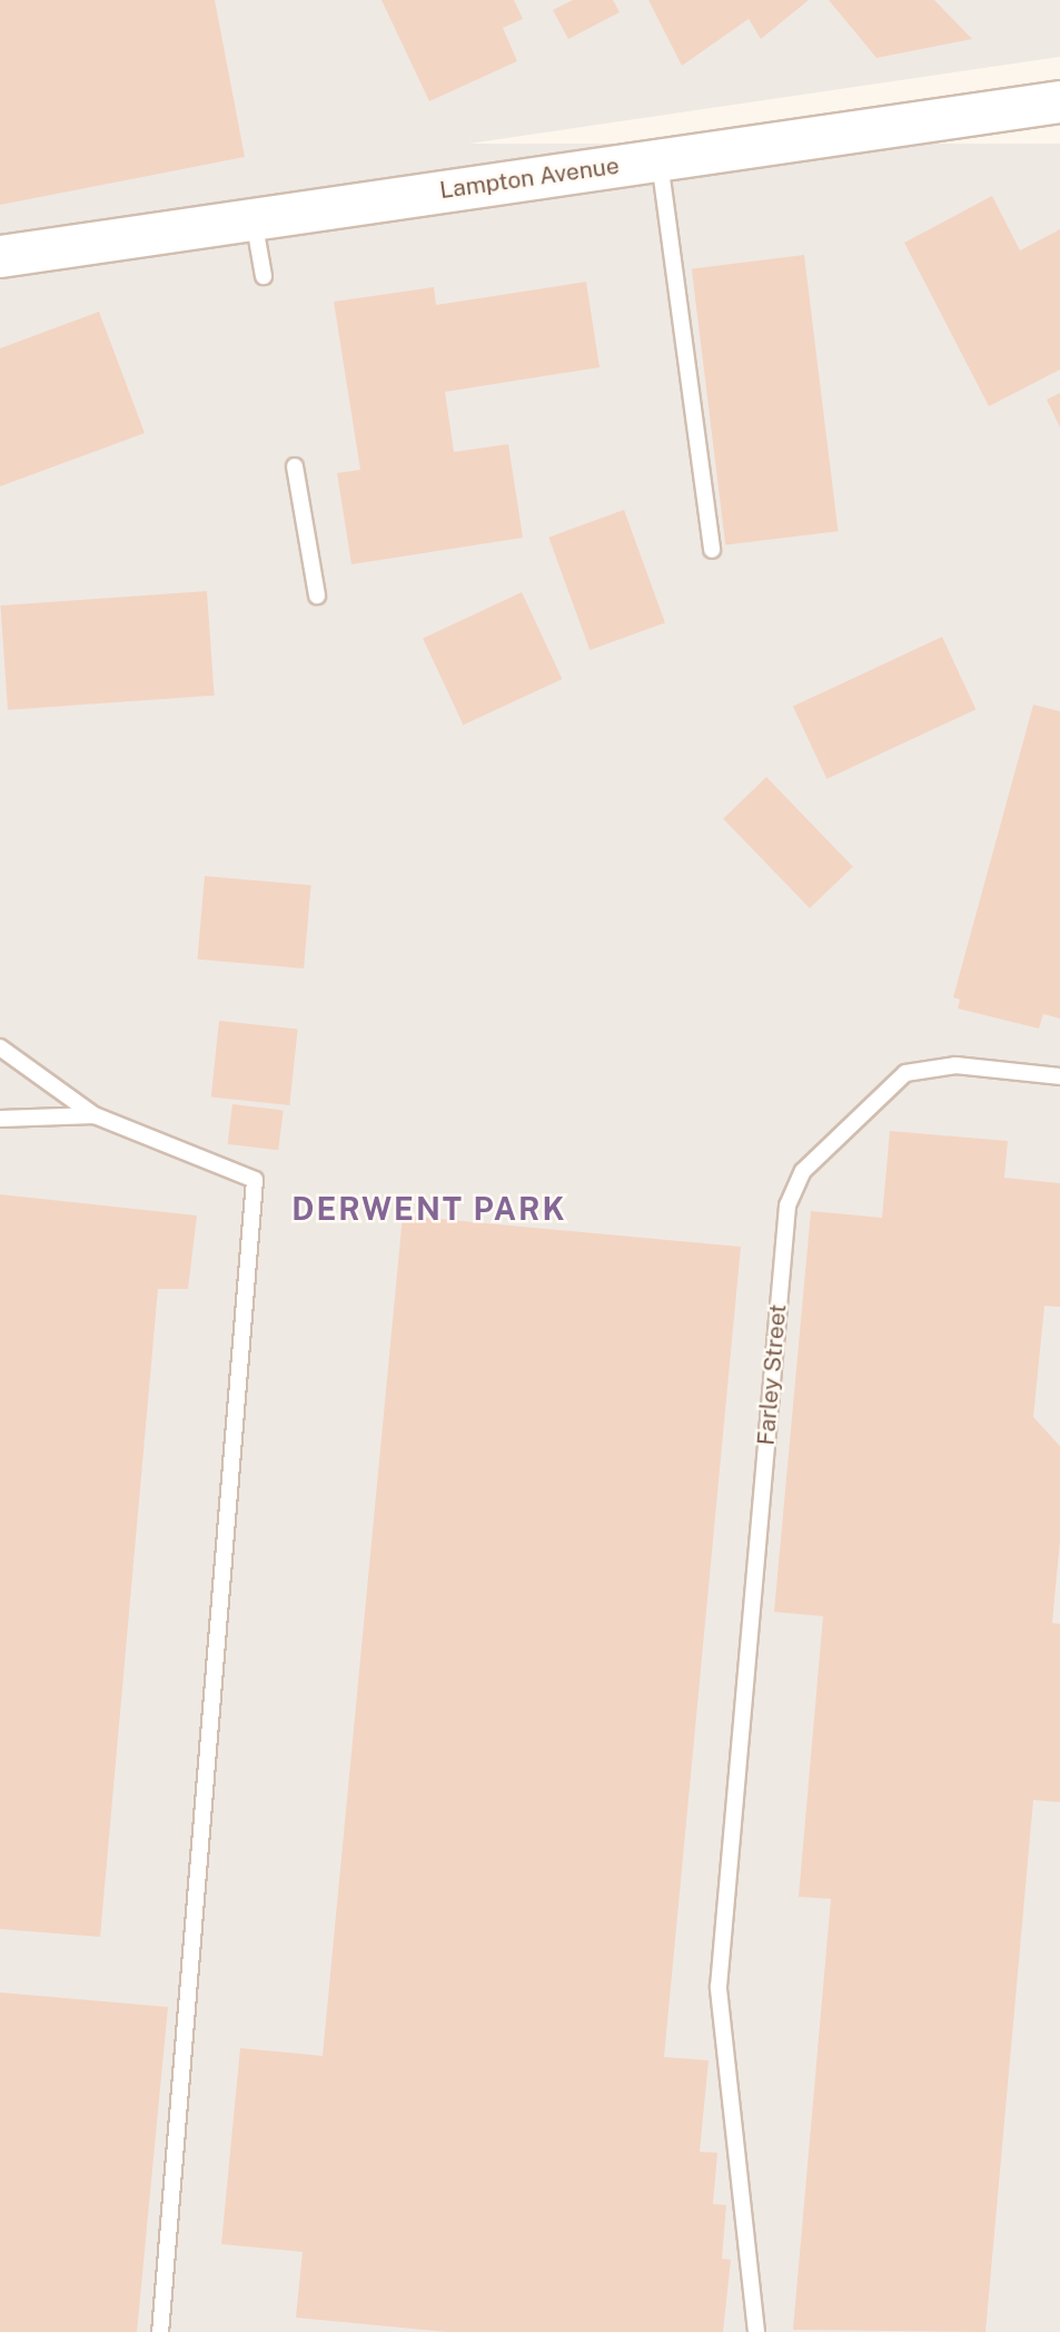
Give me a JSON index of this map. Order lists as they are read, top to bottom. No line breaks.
{"streets":{"street":["Lampton Avenue"],"lane":["Farley Street"]},"districts":["DERWENT PARK"]}
